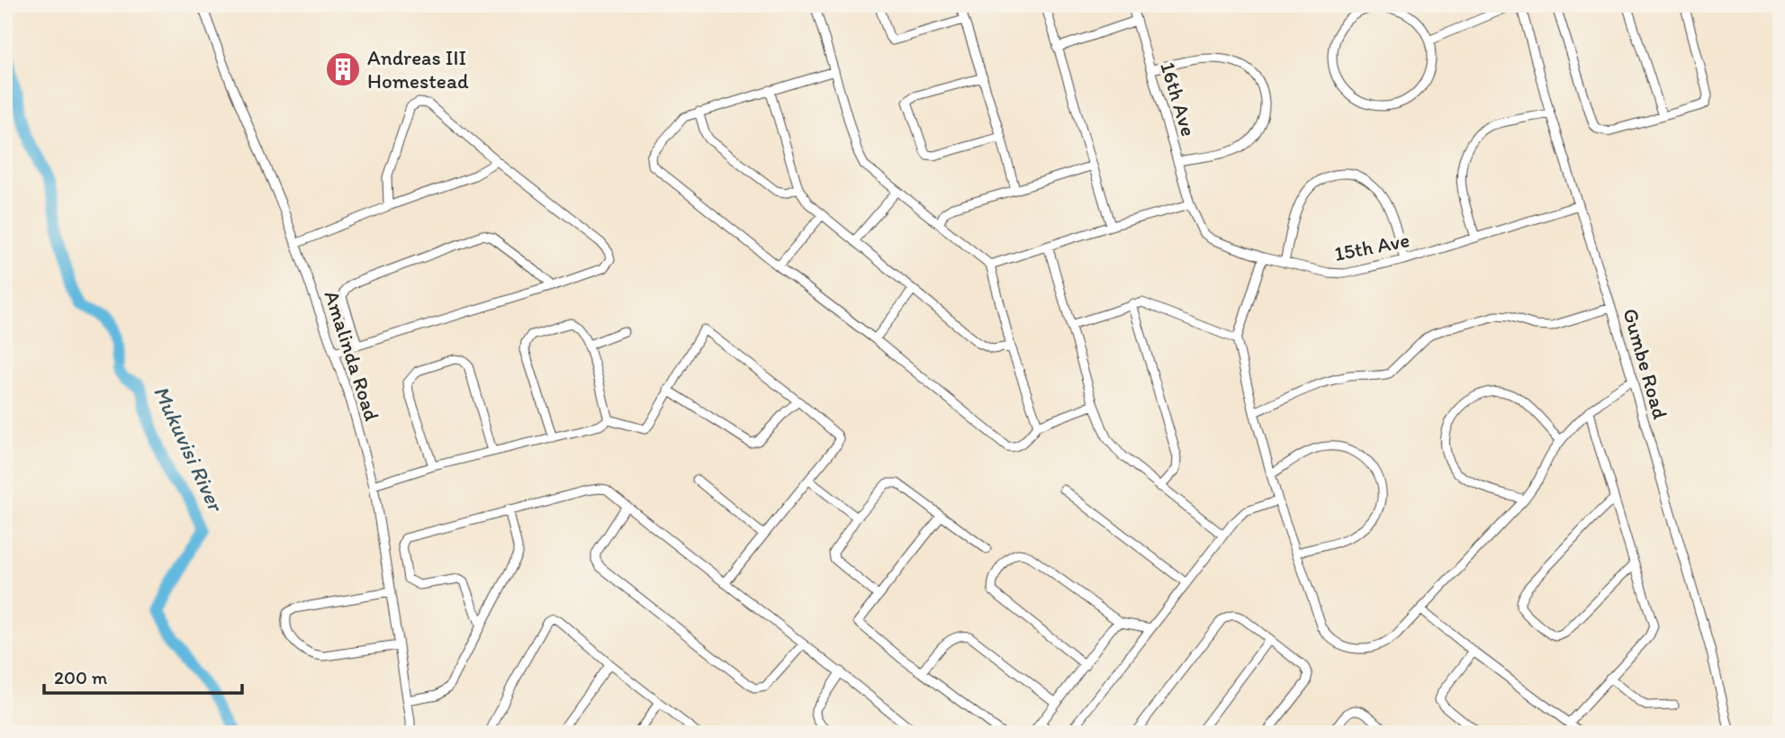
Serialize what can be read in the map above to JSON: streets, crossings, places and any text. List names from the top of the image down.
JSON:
{
  "streets": {
    "street": [
      "16th Ave",
      "15th Ave",
      "Amalinda Road",
      "Gumbe Road"
    ]
  },
  "crossings": [
    ["16th Ave", "15th Ave"],
    ["15th Ave", "Gumbe Road"]
  ],
  "water": ["Mukuvisi River"],
  "places": {
    "building": ["Andreas III Homestead"]
  },
  "scale_bar": "200 m"
}
